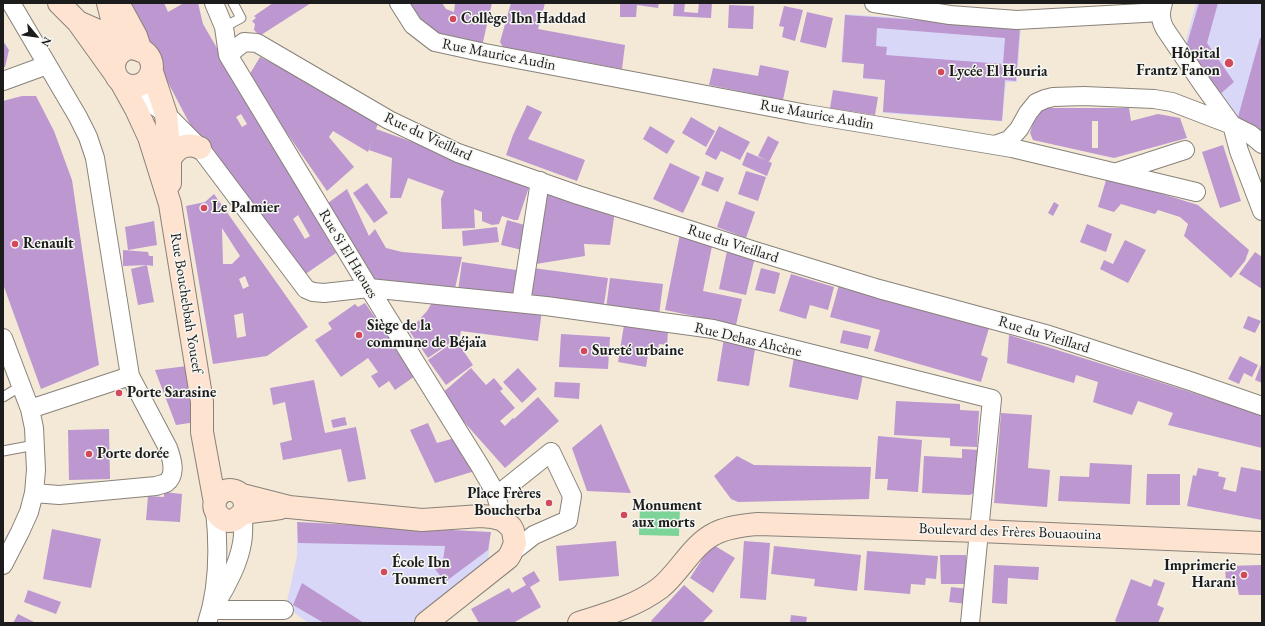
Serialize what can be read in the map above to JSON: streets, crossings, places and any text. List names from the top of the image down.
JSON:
{
  "streets": {
    "main road": ["Rue Bouchebbah Youcef", "Boulevard des Frères Bouaouina"],
    "street": [
      "Rue Maurice Audin",
      "Rue du Vieillard",
      "Rue Si El Haoues",
      "Rue Dehas Ahcène"
    ]
  },
  "crossings": [
    ["Rue du Vieillard", "Rue Si El Haoues"],
    ["Rue Si El Haoues", "Rue Dehas Ahcène"],
    ["Rue Bouchebbah Youcef", "Rue Dehas Ahcène"],
    ["Rue Dehas Ahcène", "Boulevard des Frères Bouaouina"]
  ],
  "places": [
    "Collège Ibn Haddad",
    "Hôpital Frantz Fanon",
    "Lycée El Houria",
    "Le Palmier",
    "Renault",
    "Siège de la commune de Béjaïa",
    "Sureté urbaine",
    "Porte Sarasine",
    "Porte dorée",
    "Place Frères Boucherba",
    "Monument aux morts",
    "École Ibn Toumert",
    "Imprimerie Harani"
  ],
  "north": "bottom right"
}
